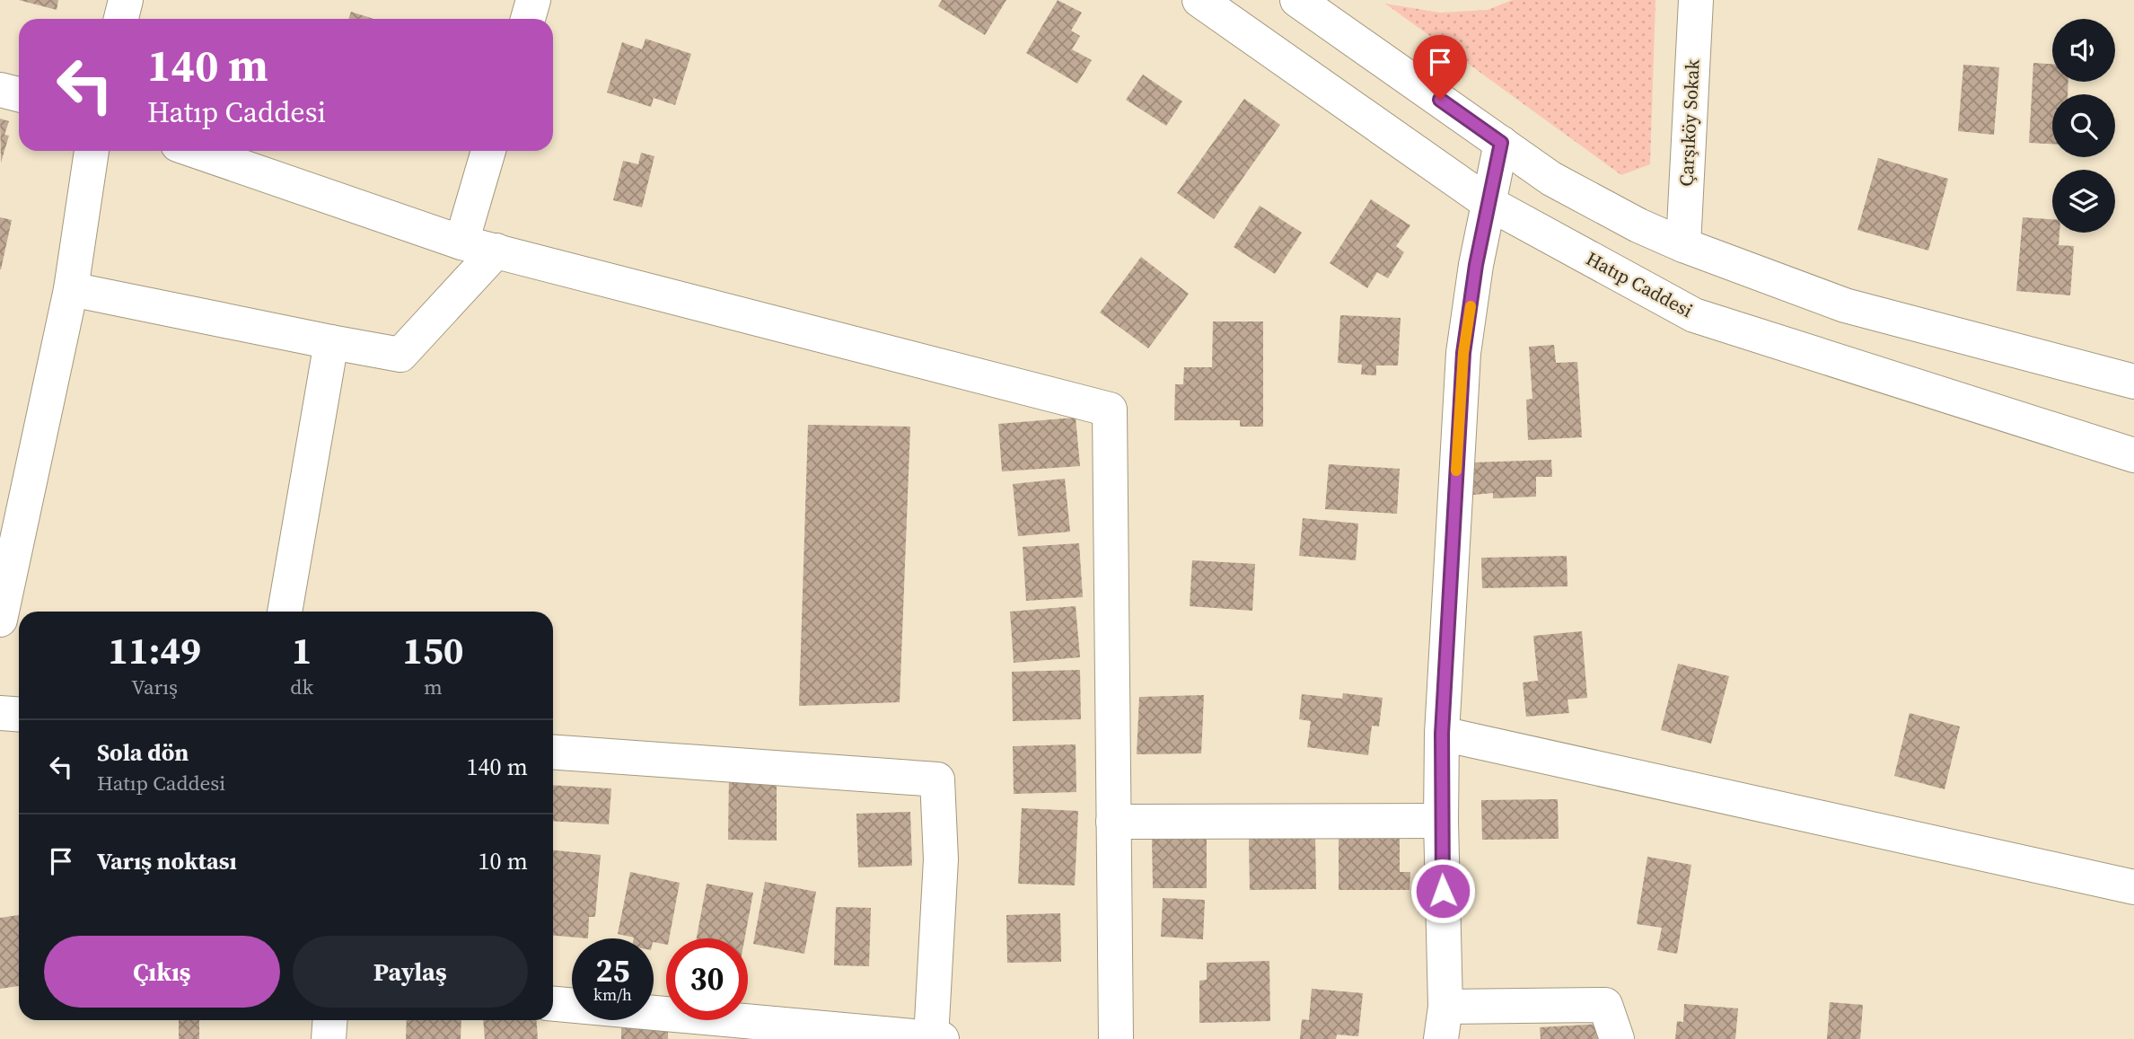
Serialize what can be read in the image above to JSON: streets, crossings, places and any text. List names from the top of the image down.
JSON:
{
  "streets": {
    "street": ["Çarşıköy Sokak", "Hatıp Caddesi"]
  },
  "page": {
    "turn": ["140 m", "Hatıp Caddesi"],
    "eta": [
      "11:49",
      "Varış",
      "1",
      "dk",
      "150",
      "m"
    ],
    "list": [
      {
        "name": "Sola dön",
        "note": "Hatıp Caddesi",
        "value": "140 m"
      },
      {
        "name": "Varış noktası",
        "value": "10 m"
      }
    ],
    "buttons": ["Çıkış", "Paylaş"],
    "speed": "25 km/h",
    "limit": "30"
  }
}
